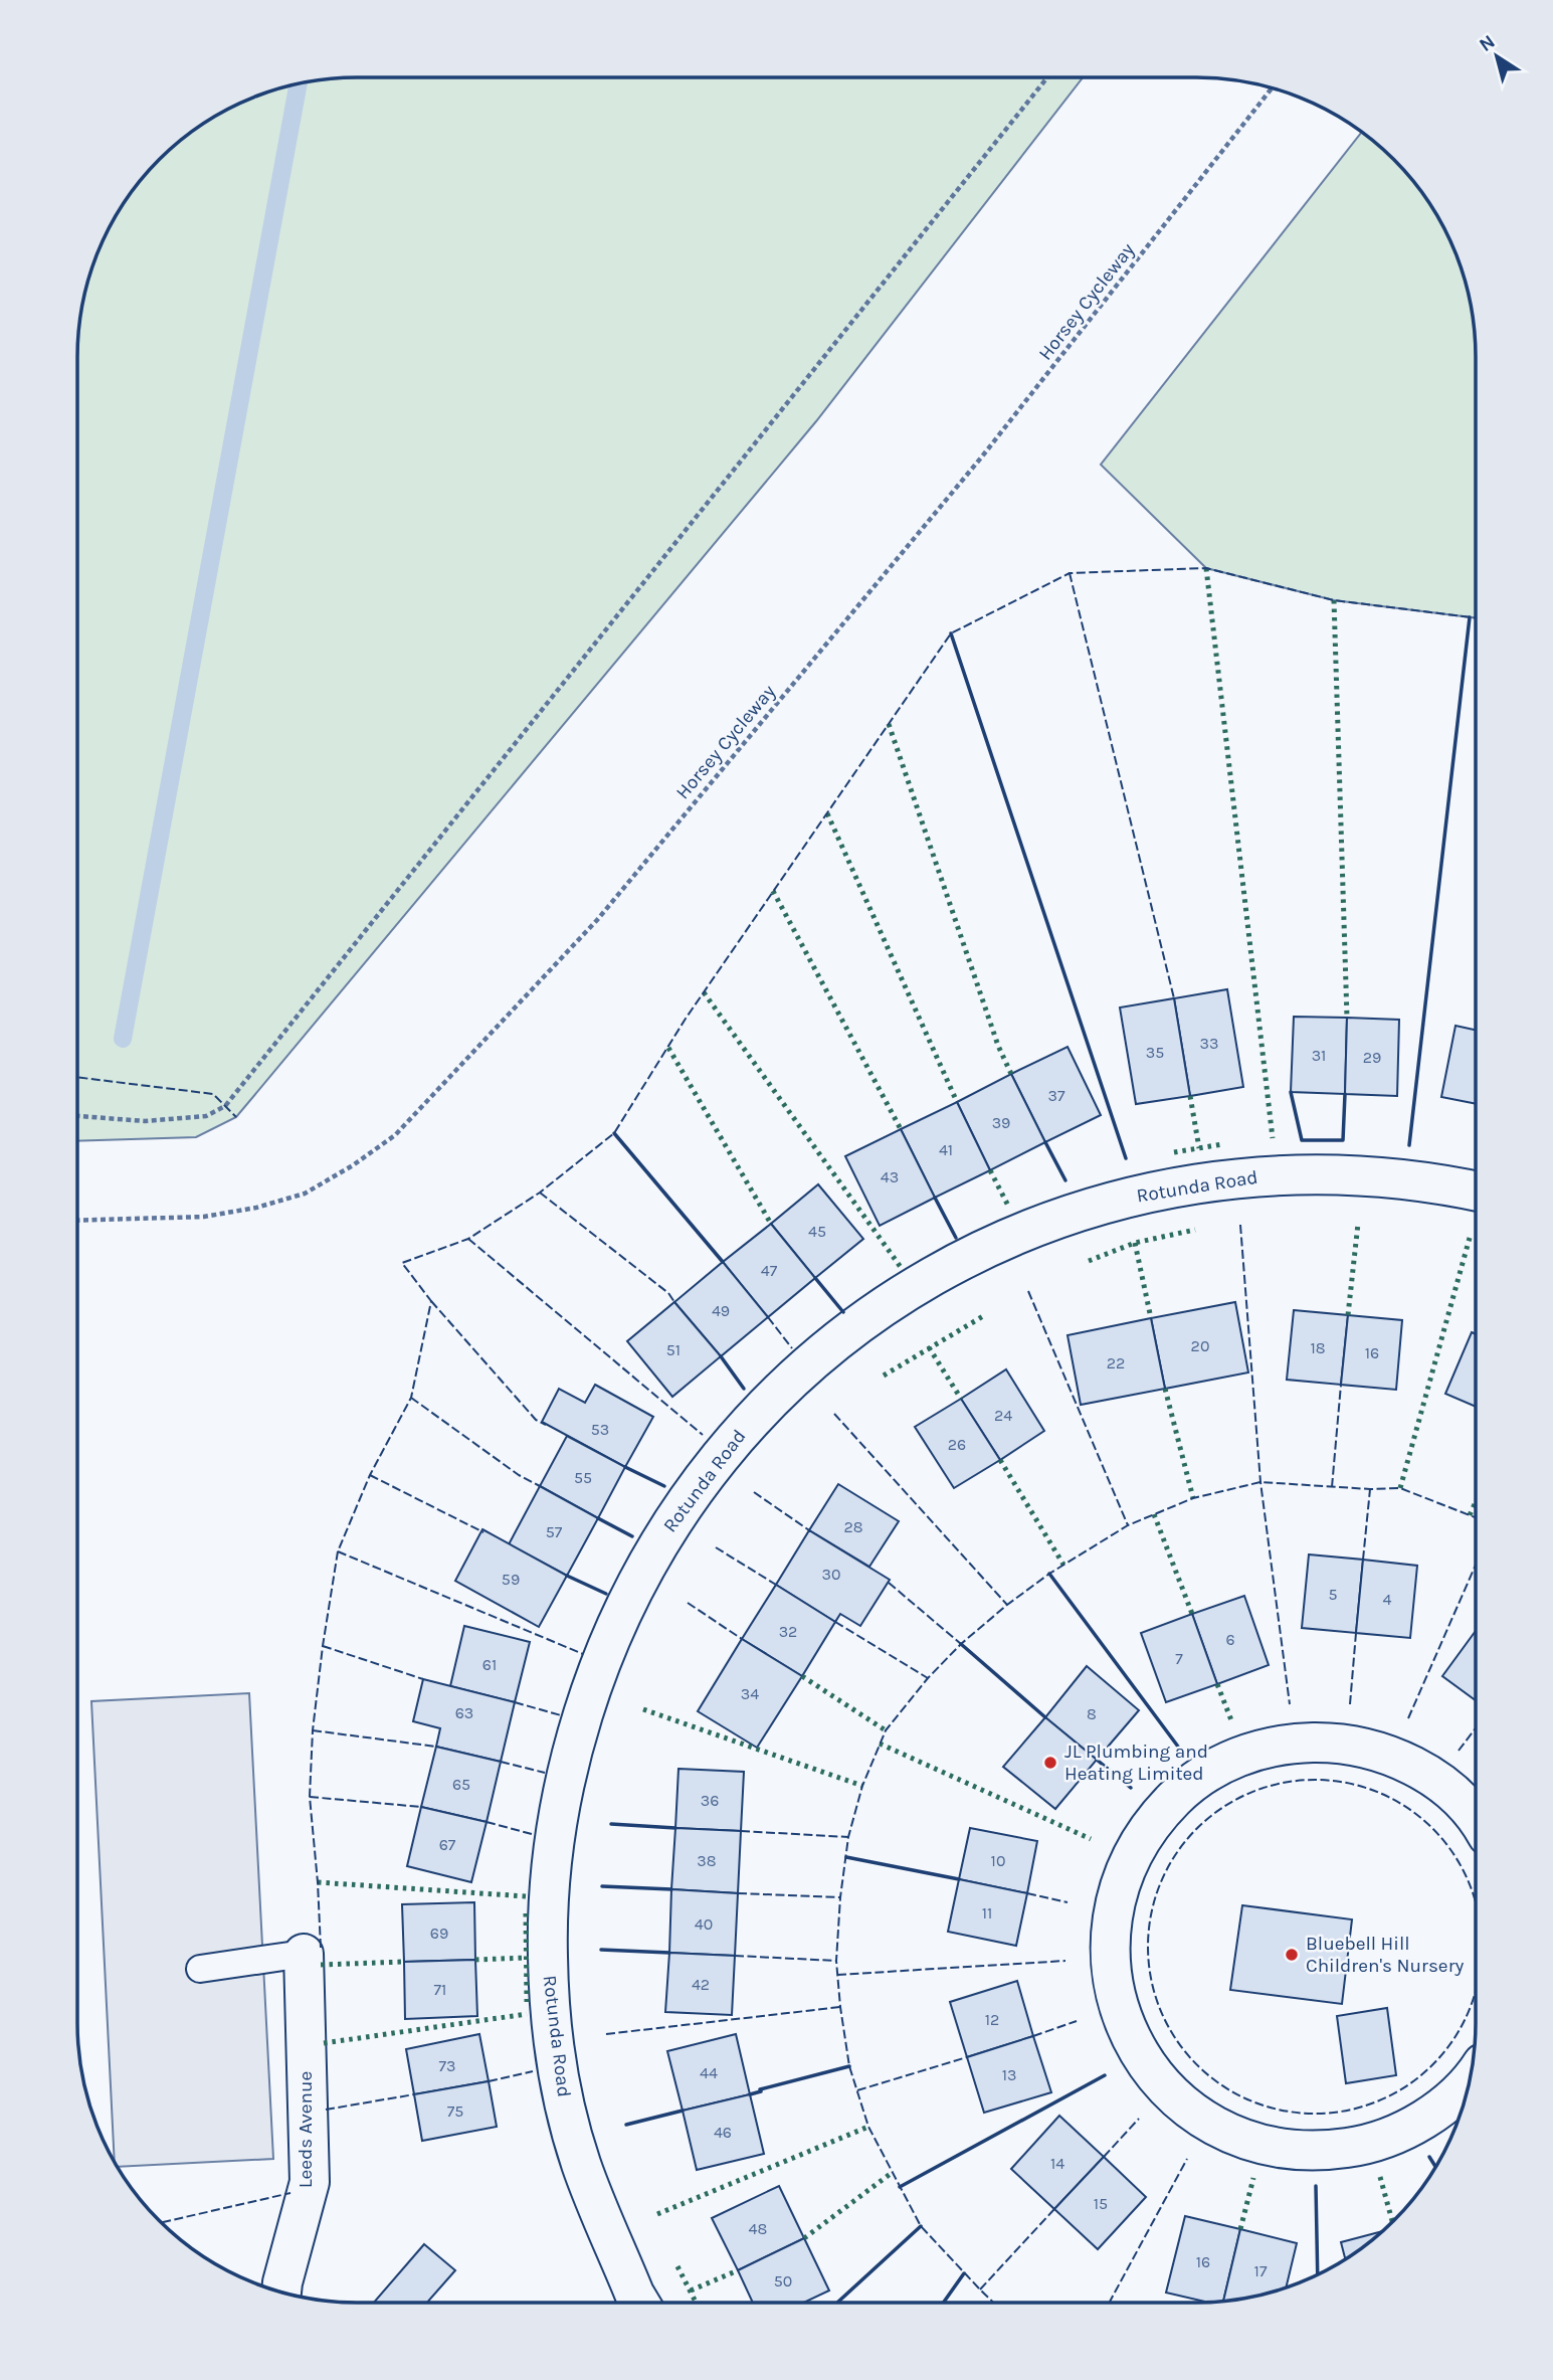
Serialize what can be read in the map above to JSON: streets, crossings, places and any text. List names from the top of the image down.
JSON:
{
  "streets": {
    "street": ["Rotunda Road", "Leeds Avenue"],
    "path": ["Horsey Cycleway"]
  },
  "places": ["JL Plumbing and Heating Limited", "Bluebell Hill Children's Nursery"],
  "house_numbers": [
    "33",
    "35",
    "31",
    "29",
    "37",
    "39",
    "41",
    "43",
    "45",
    "47",
    "49",
    "20",
    "18",
    "51",
    "16",
    "22",
    "24",
    "53",
    "26",
    "55",
    "28",
    "57",
    "30",
    "59",
    "5",
    "4",
    "32",
    "6",
    "7",
    "61",
    "34",
    "63",
    "8",
    "65",
    "36",
    "67",
    "38",
    "10",
    "11",
    "40",
    "69",
    "42",
    "71",
    "12",
    "73",
    "44",
    "13",
    "75",
    "46",
    "14",
    "15",
    "48",
    "16",
    "17",
    "50"
  ],
  "north": "top left"
}
